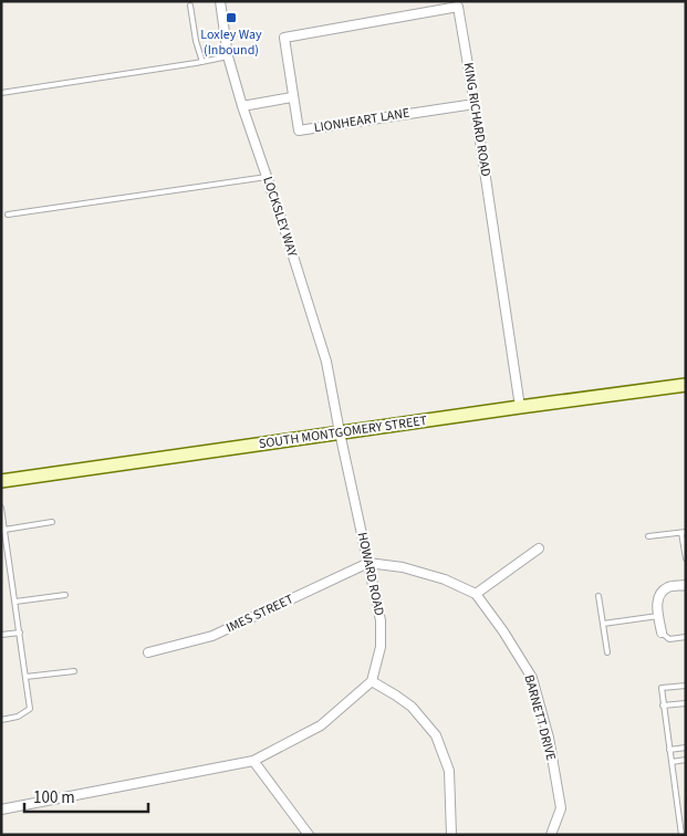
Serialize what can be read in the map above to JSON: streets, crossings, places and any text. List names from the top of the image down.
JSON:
{
  "streets": {
    "street": [
      "KING RICHARD ROAD",
      "LIONHEART LANE",
      "LOCKSLEY WAY",
      "SOUTH MONTGOMERY STREET",
      "HOWARD ROAD",
      "IMES STREET",
      "BARNETT DRIVE"
    ]
  },
  "crossings": [
    ["KING RICHARD ROAD", "LIONHEART LANE"],
    ["KING RICHARD ROAD", "SOUTH MONTGOMERY STREET"],
    ["LOCKSLEY WAY", "SOUTH MONTGOMERY STREET"],
    ["LOCKSLEY WAY", "HOWARD ROAD"],
    ["SOUTH MONTGOMERY STREET", "HOWARD ROAD"],
    ["HOWARD ROAD", "IMES STREET"]
  ],
  "places": {
    "transit": ["Loxley Way (Inbound)"]
  },
  "scale_bar": "100 m"
}
